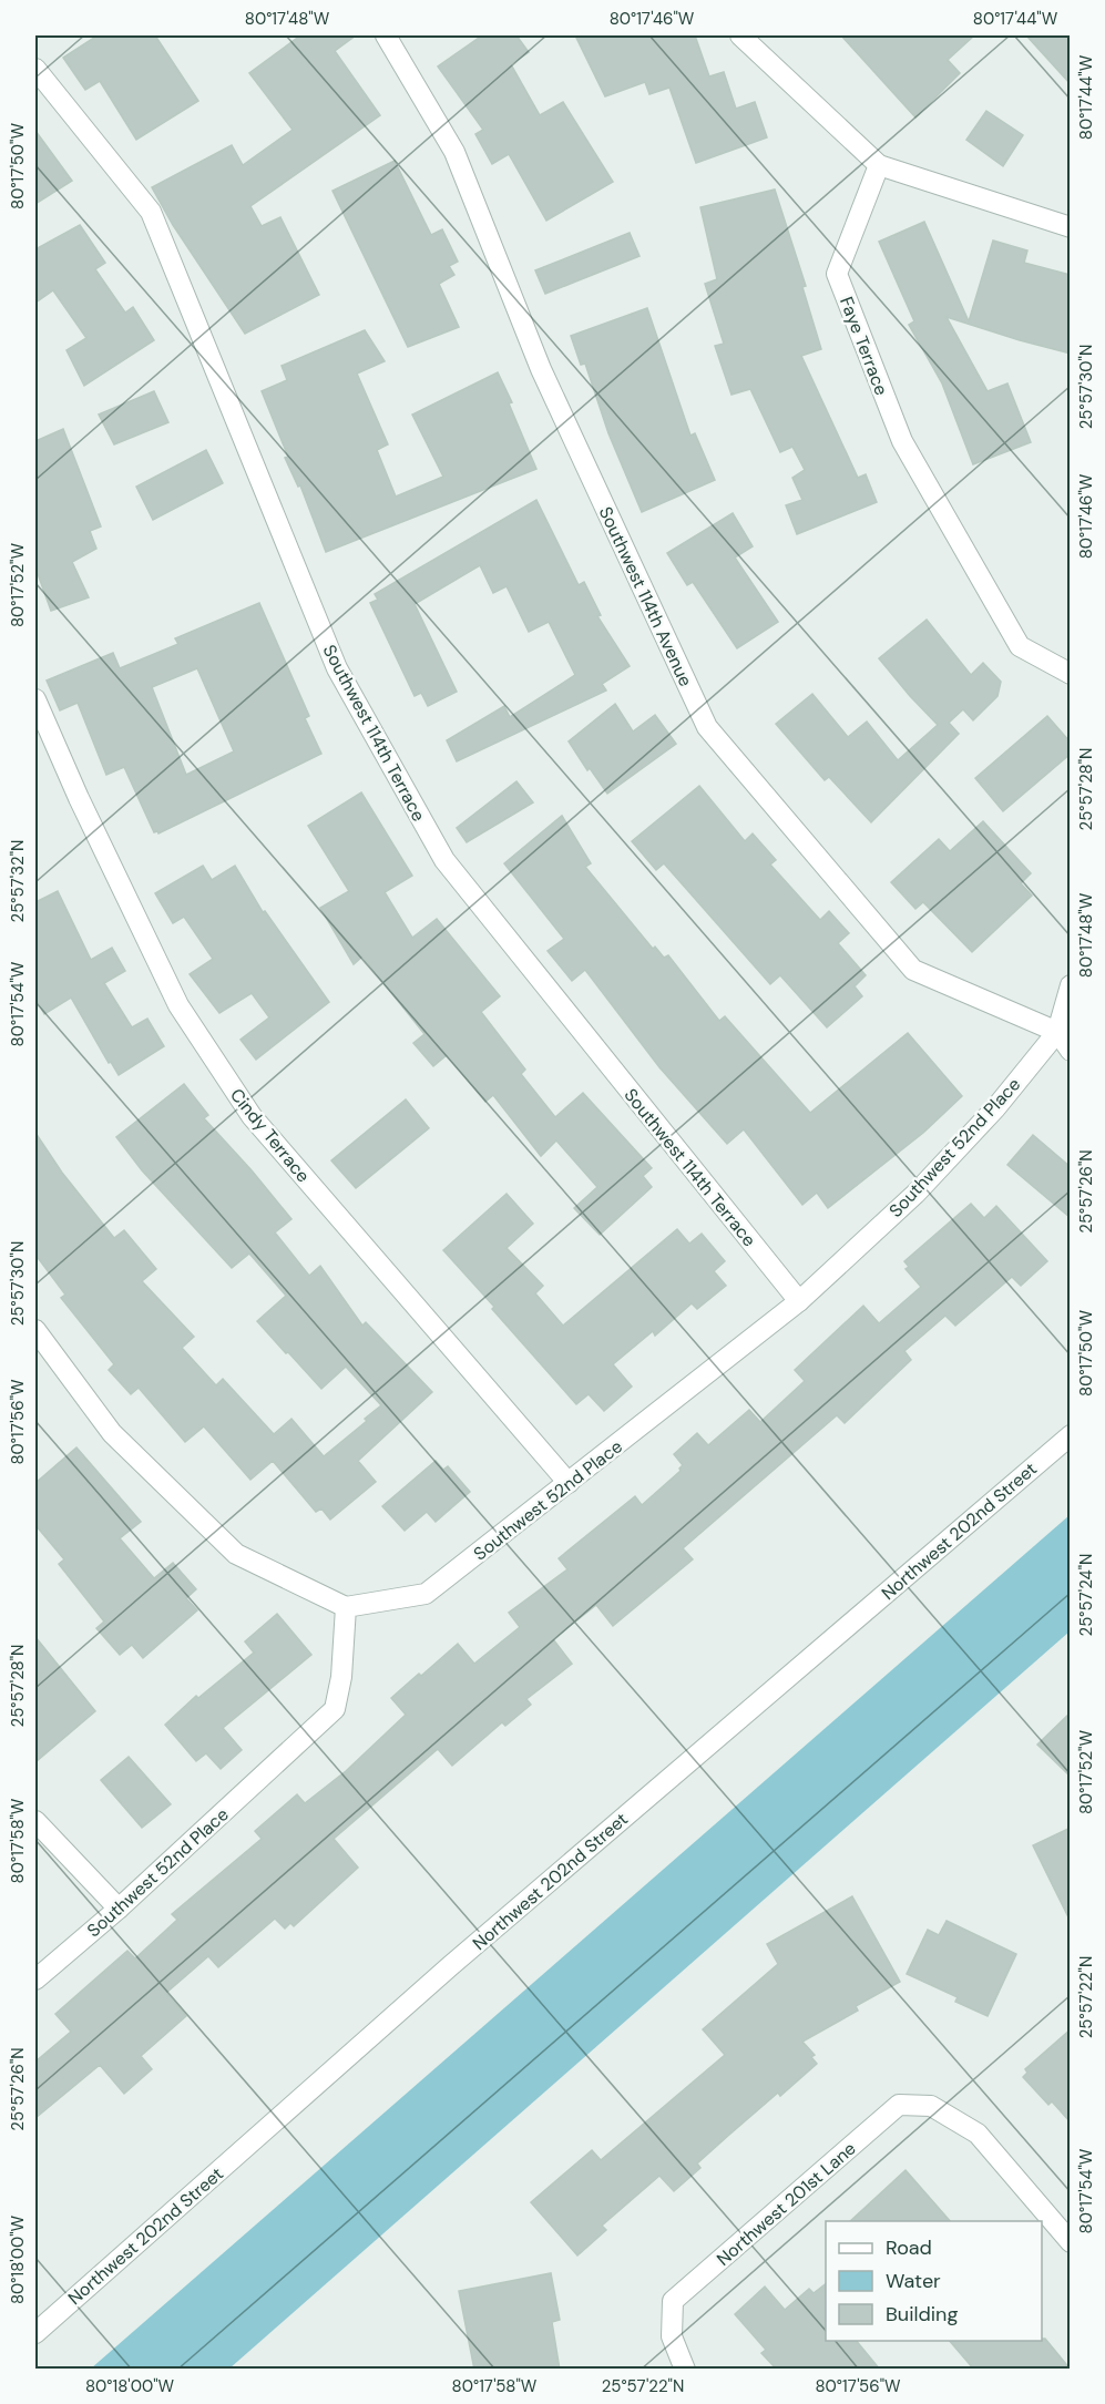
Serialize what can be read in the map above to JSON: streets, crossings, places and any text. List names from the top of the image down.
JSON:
{
  "streets": {
    "street": [
      "Faye Terrace",
      "Southwest 114th Avenue",
      "Southwest 114th Terrace",
      "Cindy Terrace",
      "Southwest 52nd Place",
      "Northwest 202nd Street",
      "Northwest 201st Lane"
    ]
  },
  "crossings": [
    ["Southwest 114th Avenue", "Southwest 52nd Place"],
    ["Southwest 114th Terrace", "Southwest 52nd Place"],
    ["Cindy Terrace", "Southwest 52nd Place"]
  ],
  "legend": ["Road", "Water", "Building"],
  "coordinates": [
    "80°17'48\"W",
    "80°17'46\"W",
    "80°17'44\"W",
    "80°17'50\"W",
    "25°57'30\"N",
    "80°17'52\"W",
    "25°57'28\"N",
    "25°57'32\"N",
    "80°17'54\"W",
    "25°57'26\"N",
    "80°17'56\"W",
    "25°57'24\"N",
    "80°17'58\"W",
    "25°57'22\"N",
    "80°18'00\"W"
  ]
}
